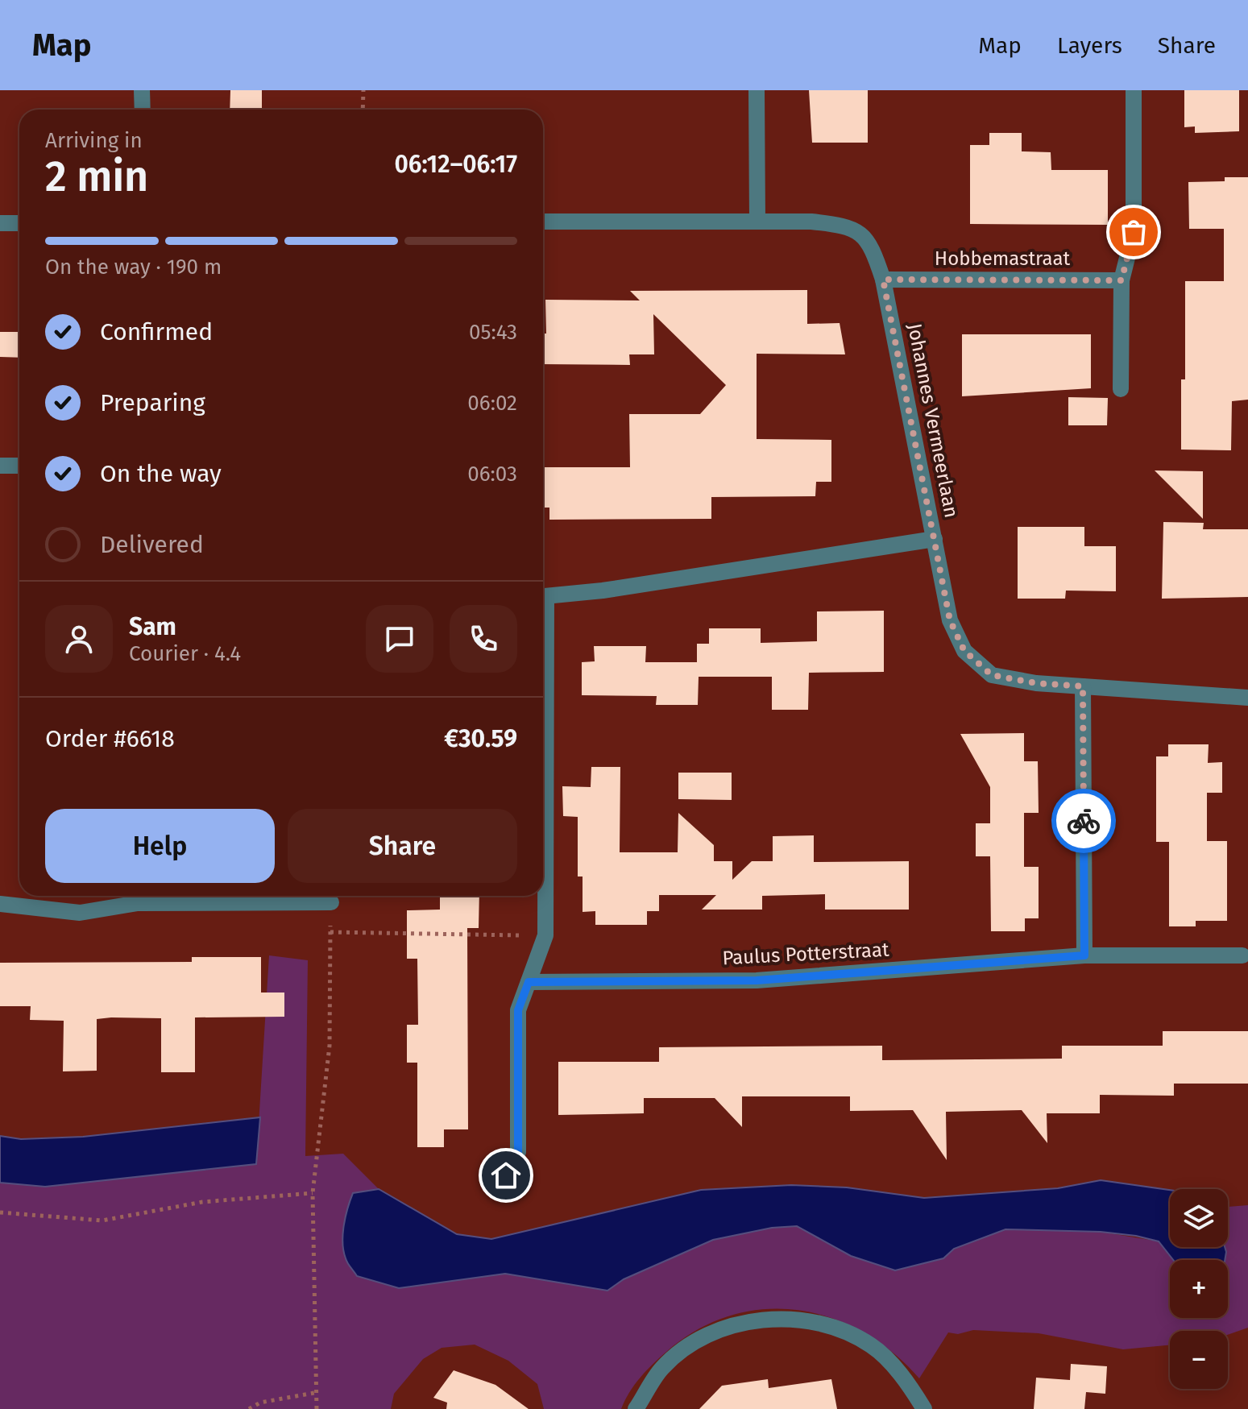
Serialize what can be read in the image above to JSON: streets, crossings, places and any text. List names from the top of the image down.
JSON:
{
  "streets": {
    "street": ["Hobbemastraat", "Johannes Vermeerlaan", "Paulus Potterstraat"]
  },
  "crossings": [
    ["Hobbemastraat", "Johannes Vermeerlaan"]
  ],
  "page": {
    "header": "Map",
    "nav": ["Map", "Layers", "Share"],
    "heading": ["2 min", "Arriving in", "06:12–06:17"],
    "panel": [
      "Sam",
      "Courier · 4.4",
      "Order #6618",
      "€30.59"
    ],
    "bar": "On the way · 190 m",
    "list": [
      ["Confirmed", "05:43"],
      ["Preparing", "06:02"],
      ["On the way", "06:03"],
      "Delivered"
    ],
    "buttons": ["Help", "Share"],
    "map_buttons": ["+", "−"]
  }
}
